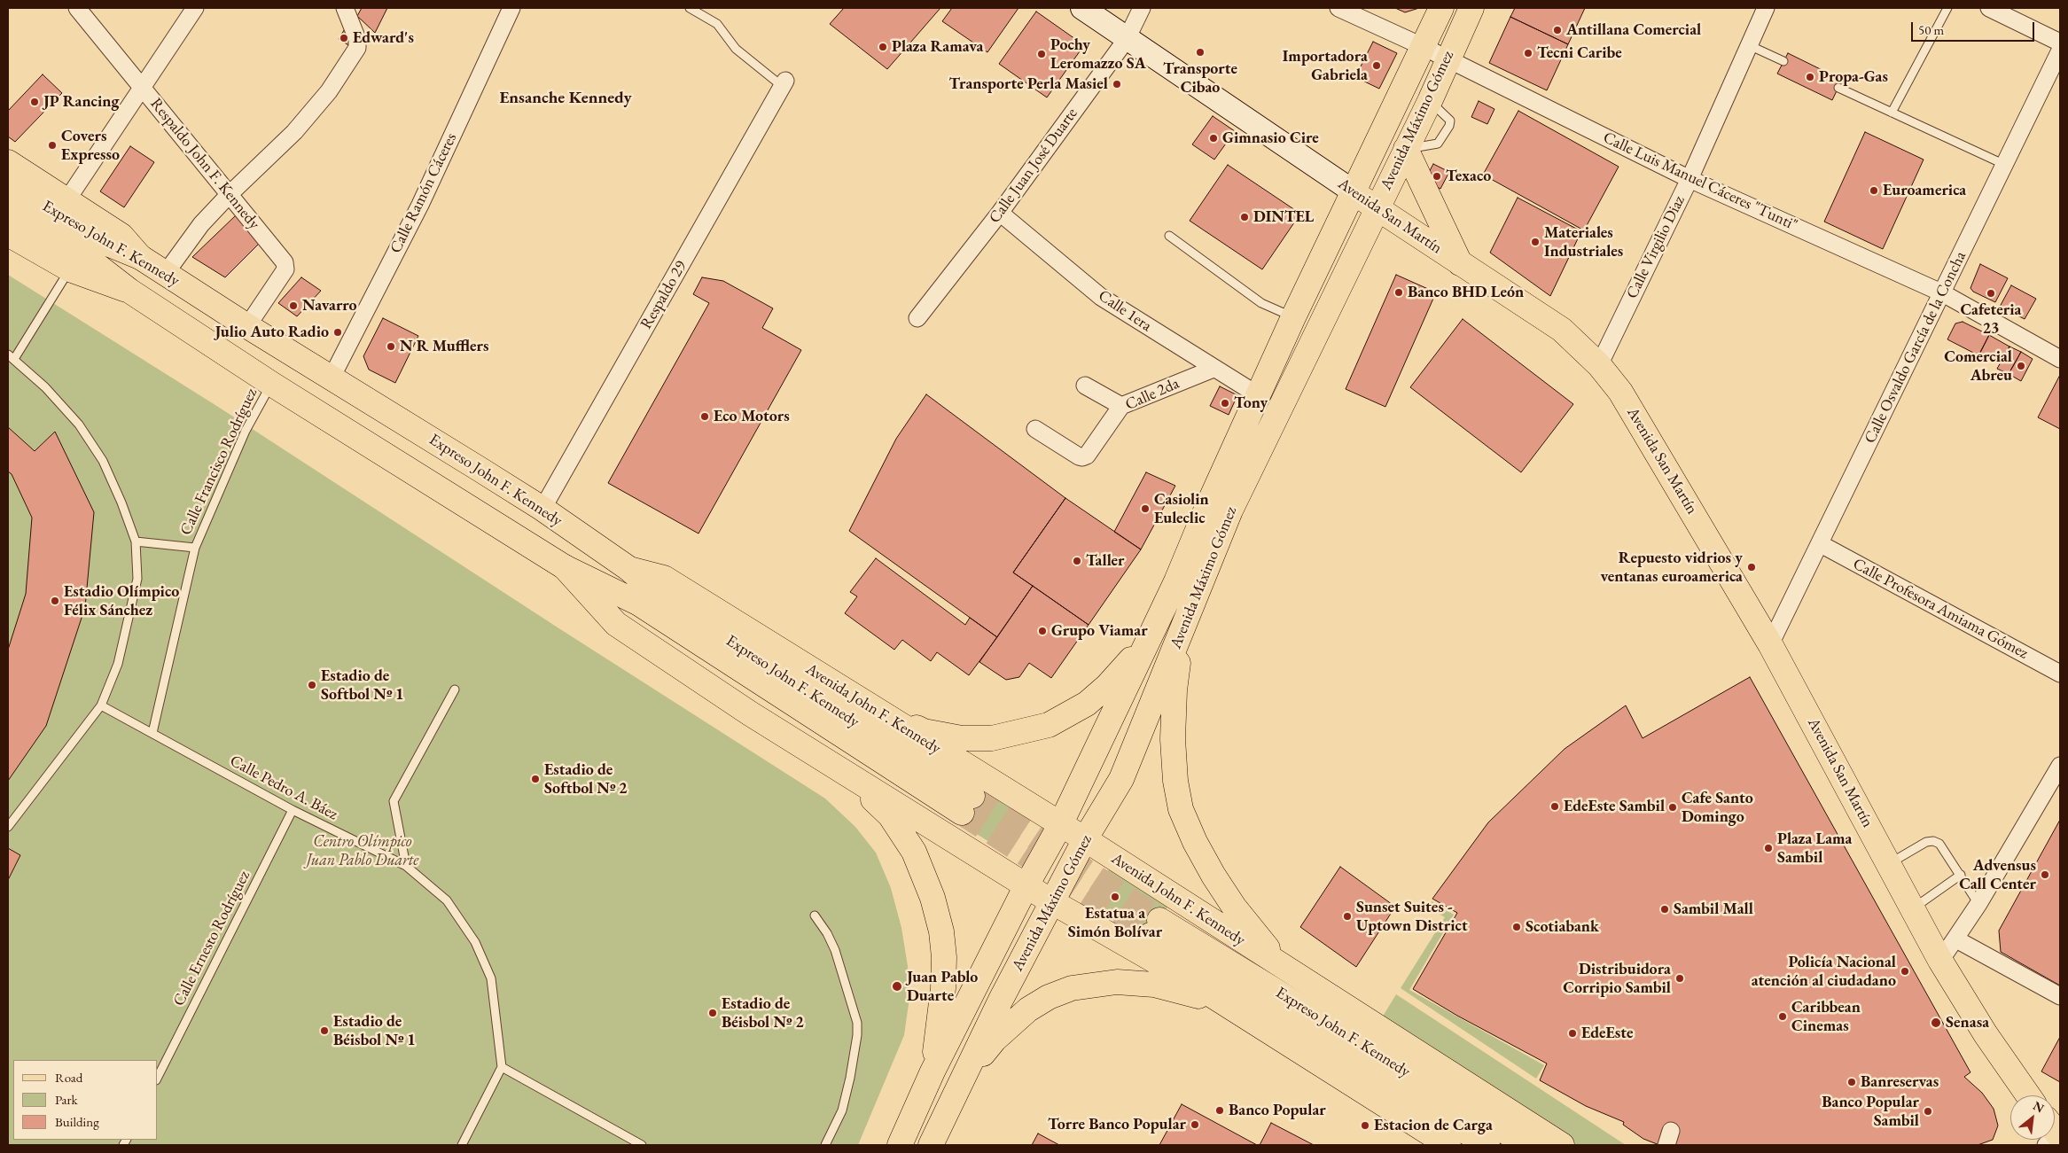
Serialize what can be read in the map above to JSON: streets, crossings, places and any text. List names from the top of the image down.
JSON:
{
  "streets": {
    "main road": [
      "Avenida Máximo Gómez",
      "Avenida San Martín",
      "Expreso John F. Kennedy",
      "Avenida John F. Kennedy"
    ],
    "street": [
      "Respaldo John F. Kennedy",
      "Calle Juan José Duarte",
      "Calle Luis Manuel Cáceres \"Tunti\"",
      "Calle Ramón Cáceres",
      "Calle Virgilio Diaz",
      "Respaldo 29",
      "Calle 1era",
      "Calle Osvaldo García de la Concha",
      "Calle 2da",
      "Calle Profesora Amiama Gómez"
    ],
    "lane": ["Calle Francisco Rodríguez", "Calle Pedro A. Báez", "Calle Ernesto Rodríguez"]
  },
  "crossings": [
    ["Avenida Máximo Gómez", "Calle Luis Manuel Cáceres \"Tunti\""],
    ["Avenida Máximo Gómez", "Avenida San Martín"],
    ["Avenida Máximo Gómez", "Calle 1era"],
    ["Avenida Máximo Gómez", "Avenida John F. Kennedy"],
    ["Respaldo John F. Kennedy", "Expreso John F. Kennedy"],
    ["Calle Juan José Duarte", "Avenida San Martín"],
    ["Calle Juan José Duarte", "Calle 1era"],
    ["Calle Luis Manuel Cáceres \"Tunti\"", "Calle Virgilio Diaz"],
    ["Calle Luis Manuel Cáceres \"Tunti\"", "Calle Osvaldo García de la Concha"],
    ["Calle Ramón Cáceres", "Expreso John F. Kennedy"],
    ["Avenida San Martín", "Calle Virgilio Diaz"],
    ["Avenida San Martín", "Calle Osvaldo García de la Concha"],
    ["Expreso John F. Kennedy", "Respaldo 29"],
    ["Expreso John F. Kennedy", "Calle Francisco Rodríguez"],
    ["Expreso John F. Kennedy", "Avenida John F. Kennedy"],
    ["Calle 1era", "Calle 2da"],
    ["Calle Osvaldo García de la Concha", "Calle Profesora Amiama Gómez"],
    ["Calle Francisco Rodríguez", "Calle Pedro A. Báez"],
    ["Calle Pedro A. Báez", "Calle Ernesto Rodríguez"]
  ],
  "districts": ["Ensanche Kennedy"],
  "parks": ["Centro Olímpico Juan Pablo Duarte"],
  "places": [
    "Antillana Comercial",
    "Edward's",
    "Plaza Ramava",
    "Transporte Cibao",
    "Tecni Caribe",
    "Pochy Leromazzo SA",
    "Importadora Gabriela",
    "Propa-Gas",
    "Transporte Perla Masiel",
    "JP Rancing",
    "Gimnasio Cire",
    "Covers Expresso",
    "Texaco",
    "Euroamerica",
    "DINTEL",
    "Materiales Industriales",
    "Banco BHD León",
    "Cafeteria 23",
    "Navarro",
    "Julio Auto Radio",
    "N R Mufflers",
    "Comercial Abreu",
    "Tony",
    "Eco Motors",
    "Casiolin Euleclic",
    "Taller",
    "Repuesto vidrios y ventanas euroamerica",
    "Estadio Olímpico Félix Sánchez",
    "Grupo Viamar",
    "Estadio de Softbol Nº 1",
    "Estadio de Softbol Nº 2",
    "EdeEste Sambil",
    "Cafe Santo Domingo",
    "Plaza Lama Sambil",
    "Advensus Call Center",
    "Estatua a Simón Bolívar",
    "Sambil Mall",
    "Sunset Suites - Uptown District",
    "Scotiabank",
    "Policía Nacional atención al ciudadano",
    "Distribuidora Corripio Sambil",
    "Juan Pablo Duarte",
    "Estadio de Béisbol Nº 2",
    "Caribbean Cinemas",
    "Senasa",
    "Estadio de Béisbol Nº 1",
    "EdeEste",
    "Banreservas",
    "Banco Popular",
    "Banco Popular Sambil",
    "Torre Banco Popular",
    "Estacion de Carga"
  ],
  "legend": ["Road", "Park", "Building"],
  "scale_bar": "50 m",
  "north": "top right"
}
